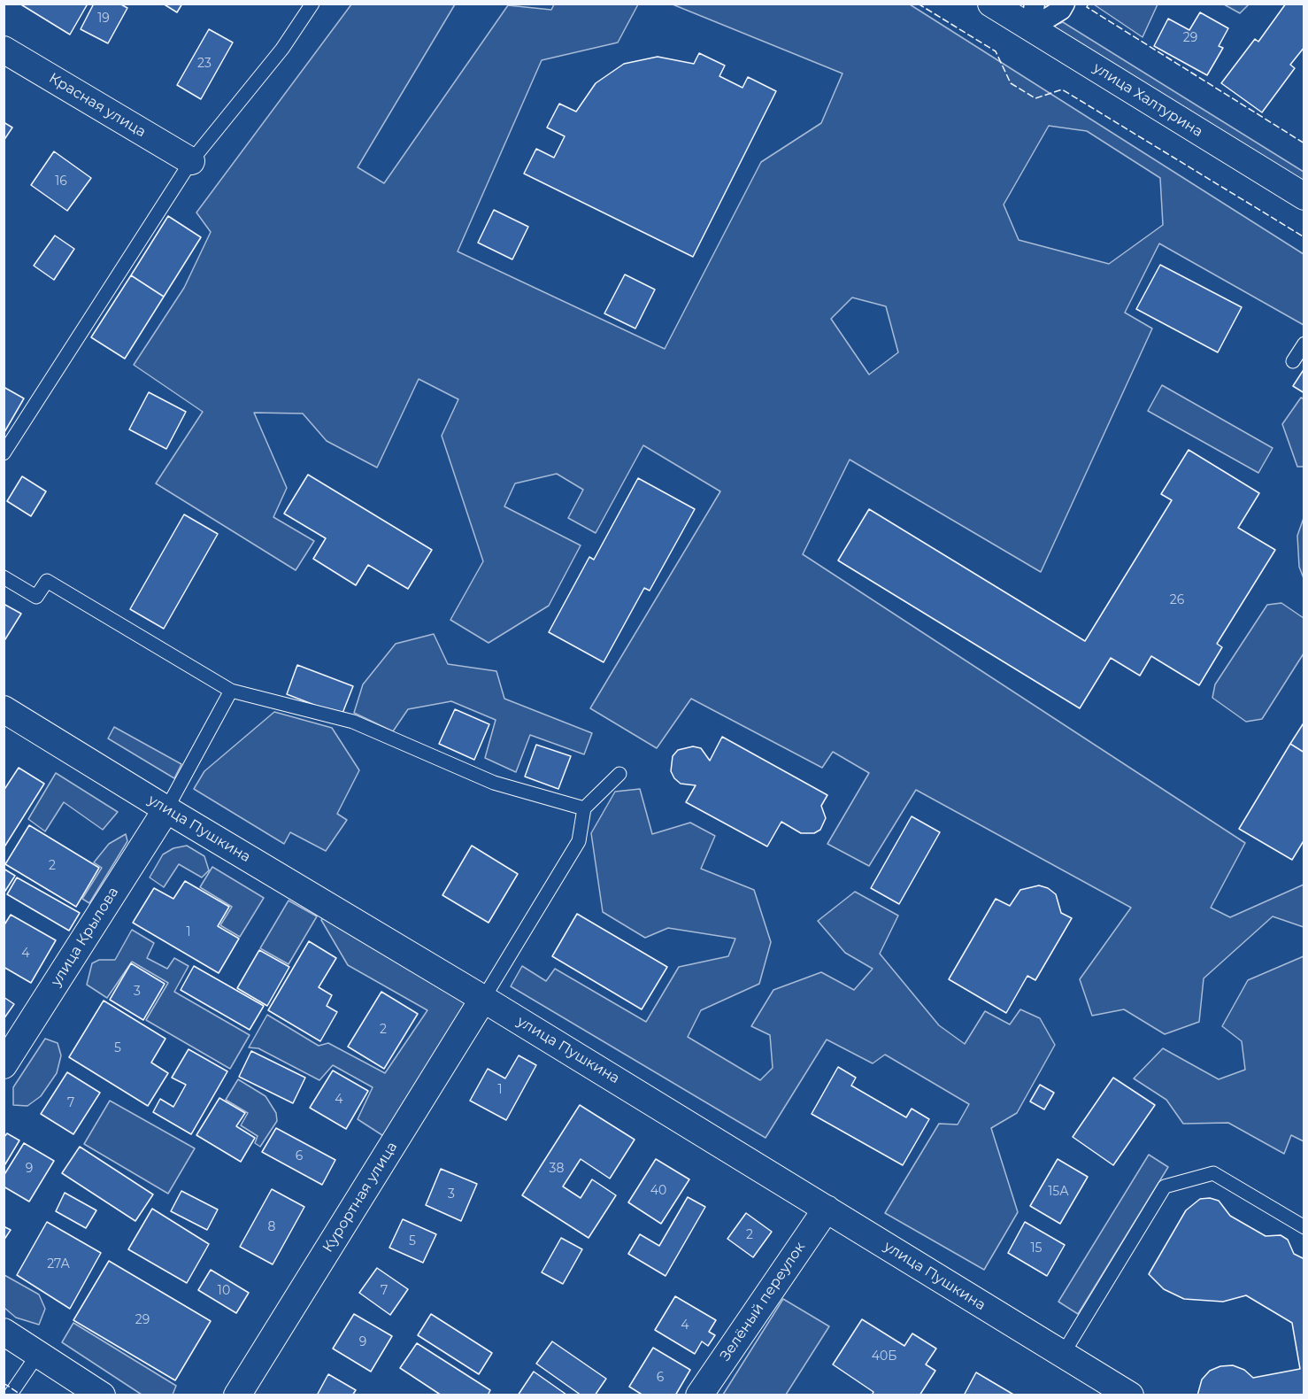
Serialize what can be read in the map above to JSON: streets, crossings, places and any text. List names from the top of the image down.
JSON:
{
  "streets": {
    "street": [
      "улица Халтурина",
      "Красная улица",
      "улица Пушкина",
      "улица Крылова",
      "Курортная улица",
      "Зелёный переулок"
    ]
  },
  "crossings": [
    ["улица Пушкина", "улица Крылова"],
    ["улица Пушкина", "Курортная улица"],
    ["улица Пушкина", "Зелёный переулок"]
  ],
  "house_numbers": [
    "19",
    "29",
    "23",
    "16",
    "26",
    "2",
    "1",
    "4",
    "3",
    "2",
    "5",
    "1",
    "4",
    "7",
    "6",
    "9",
    "38",
    "40",
    "15А",
    "3",
    "8",
    "2",
    "5",
    "15",
    "27А",
    "10",
    "7",
    "29",
    "4",
    "9",
    "40Б",
    "6"
  ]
}
